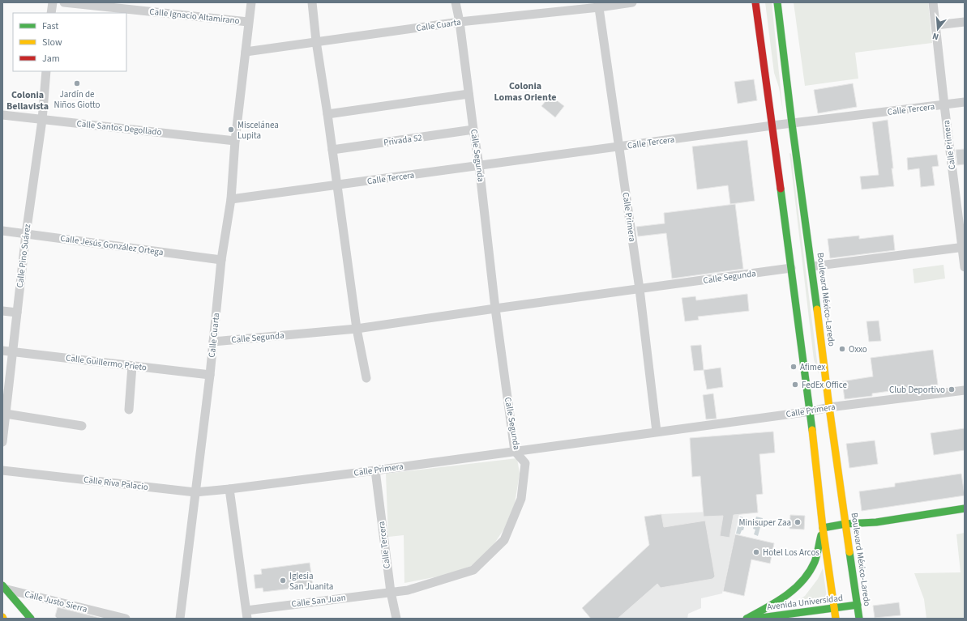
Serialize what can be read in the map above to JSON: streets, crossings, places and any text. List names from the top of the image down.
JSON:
{
  "streets": {
    "main road": ["Boulevard México-Laredo", "Avenida Universidad"],
    "street": [
      "Calle Ignacio Altamirano",
      "Calle Cuarta",
      "Calle Tercera",
      "Calle Santos Degollado",
      "Privada 52",
      "Calle Primera",
      "Calle Segunda",
      "Calle Jesús González Ortega",
      "Calle Pino Suárez",
      "Calle Guillermo Prieto",
      "Calle Riva Palacio",
      "Calle San Juan",
      "Calle Justo Sierra"
    ]
  },
  "crossings": [
    ["Calle Ignacio Altamirano", "Calle Cuarta"],
    ["Calle Cuarta", "Calle Tercera"],
    ["Calle Cuarta", "Calle Santos Degollado"],
    ["Calle Cuarta", "Calle Primera"],
    ["Calle Cuarta", "Calle Segunda"],
    ["Calle Cuarta", "Calle Jesús González Ortega"],
    ["Calle Cuarta", "Calle Guillermo Prieto"],
    ["Calle Cuarta", "Calle Riva Palacio"],
    ["Calle Tercera", "Calle Primera"],
    ["Calle Tercera", "Calle Segunda"],
    ["Calle Tercera", "Boulevard México-Laredo"],
    ["Calle Tercera", "Calle San Juan"],
    ["Calle Santos Degollado", "Calle Pino Suárez"],
    ["Privada 52", "Calle Segunda"],
    ["Calle Primera", "Calle Segunda"],
    ["Calle Primera", "Boulevard México-Laredo"],
    ["Calle Primera", "Calle Riva Palacio"],
    ["Calle Segunda", "Calle San Juan"],
    ["Calle Jesús González Ortega", "Calle Pino Suárez"],
    ["Calle Pino Suárez", "Calle Guillermo Prieto"],
    ["Boulevard México-Laredo", "Avenida Universidad"]
  ],
  "districts": ["Colonia Lomas Oriente", "Colonia Bellavista"],
  "places": [
    "Jardín de Niños Giotto",
    "Miscelánea Lupita",
    "Oxxo",
    "Afimex",
    "FedEx Office",
    "Club Deportivo",
    "Minisuper Zaa",
    "Hotel Los Arcos",
    "Iglesia San Juanita"
  ],
  "legend": ["Fast", "Slow", "Jam"],
  "north": "bottom"
}
